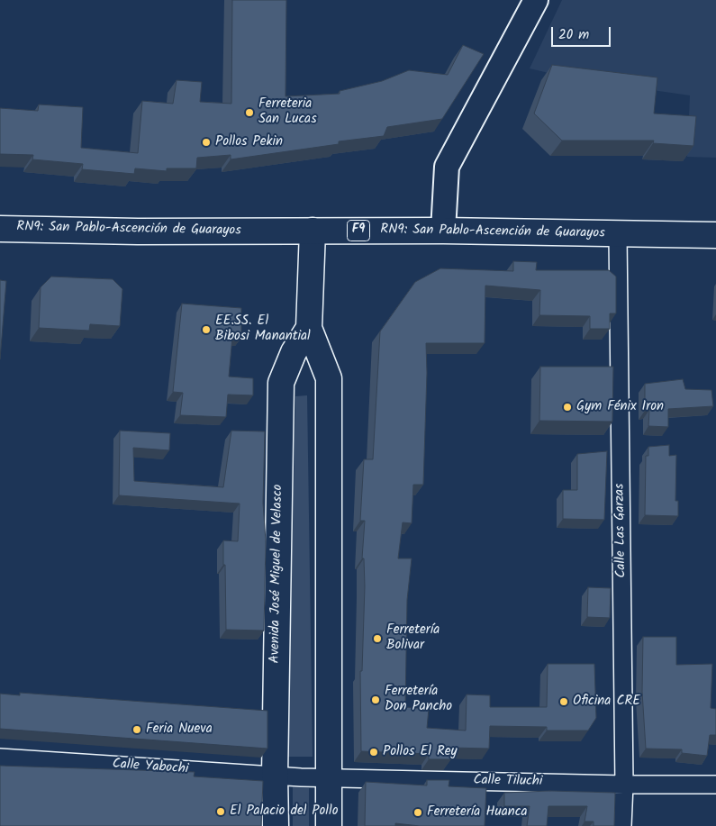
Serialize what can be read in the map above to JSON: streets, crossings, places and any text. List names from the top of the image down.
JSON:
{
  "streets": {
    "main road": ["RN9: San Pablo-Ascención de Guarayos", "F9", "Avenida José Miguel de Velasco"],
    "street": ["Calle Las Garzas", "Calle Yabochi", "Calle Tiluchi"]
  },
  "crossings": [
    ["RN9: San Pablo-Ascención de Guarayos", "Calle Las Garzas"],
    ["Calle Las Garzas", "Calle Tiluchi"],
    ["Avenida José Miguel de Velasco", "Calle Yabochi"],
    ["Calle Yabochi", "Calle Tiluchi"]
  ],
  "places": [
    "Ferreteria San Lucas",
    "Pollos Pekin",
    "EE.SS. El Bibosi Manantial",
    "Gym Fénix Iron",
    "Ferretería Bolivar",
    "Ferretería Don Pancho",
    "Oficina CRE",
    "Feria Nueva",
    "Pollos El Rey",
    "El Palacio del Pollo",
    "Ferretería Huanca"
  ],
  "scale_bar": "20 m"
}
